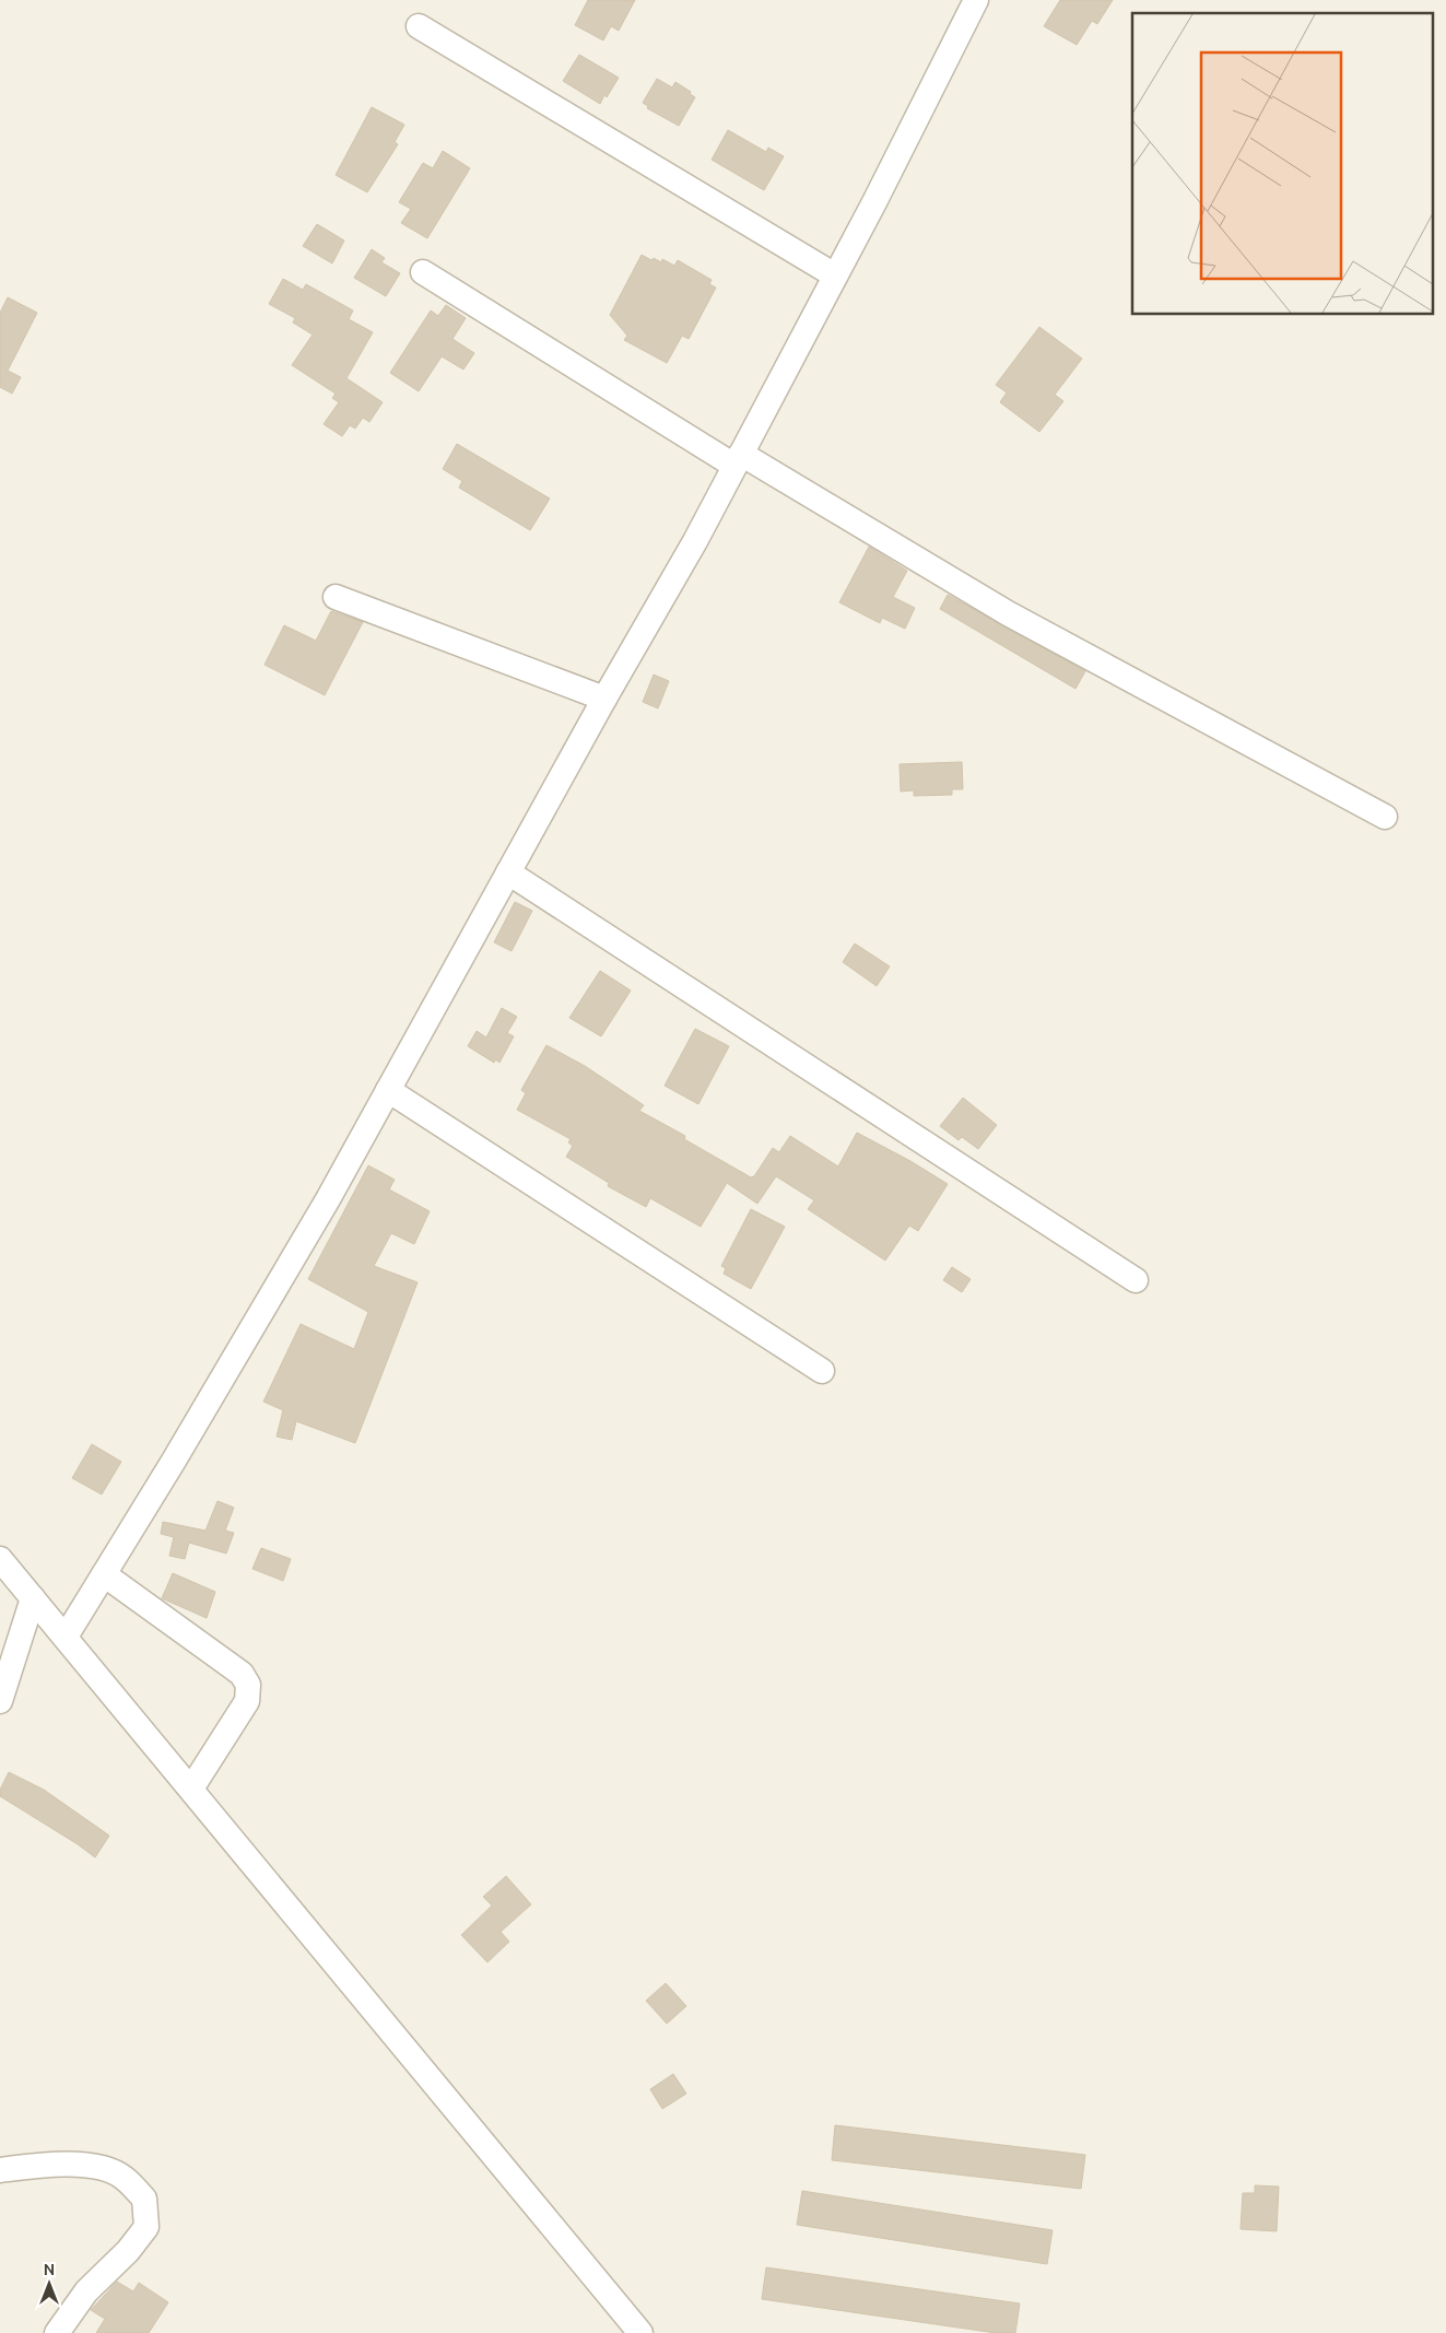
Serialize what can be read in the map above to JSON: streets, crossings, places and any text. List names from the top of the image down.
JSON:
{
  "north": "top"
}
